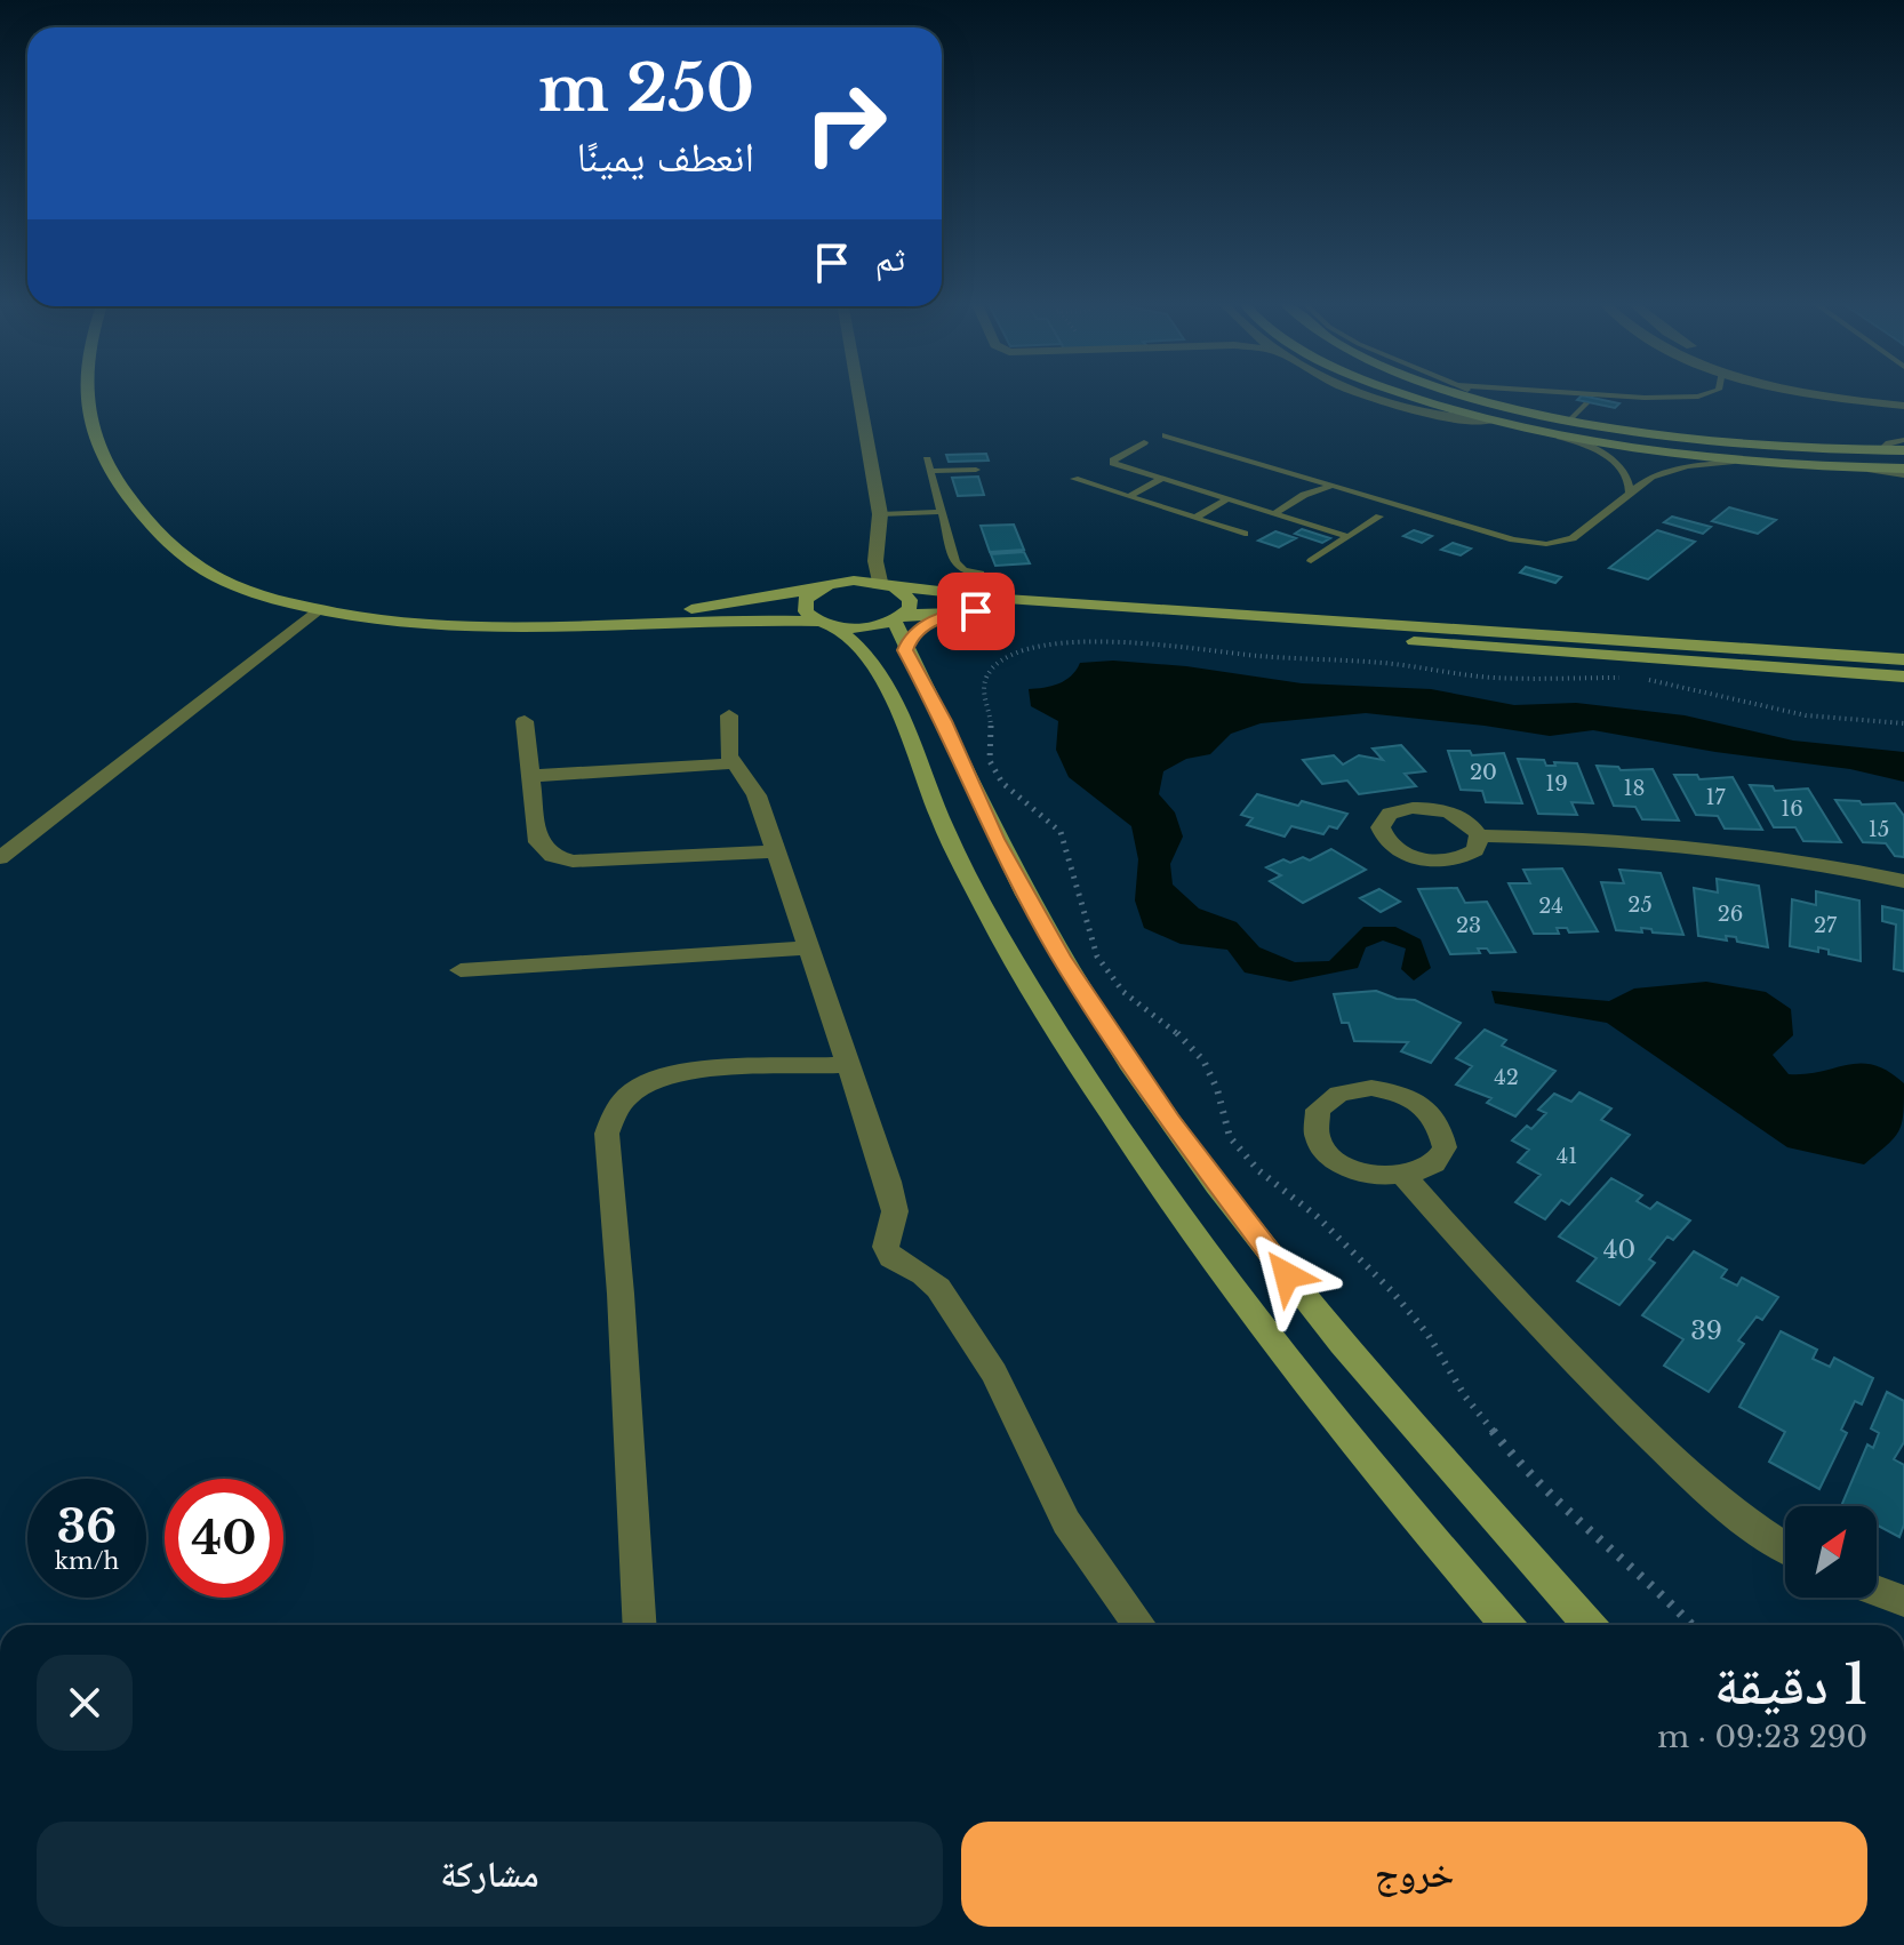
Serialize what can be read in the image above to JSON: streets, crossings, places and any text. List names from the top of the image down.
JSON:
{
  "house_numbers": [
    "20",
    "19",
    "18",
    "17",
    "16",
    "15",
    "25",
    "24",
    "26",
    "23",
    "27",
    "42",
    "41",
    "40",
    "39"
  ],
  "north": "top right",
  "page": {
    "turn": ["250 m", "انعطف يمينًا"],
    "then": "ثم",
    "speed": "36 km/h",
    "limit": "40",
    "heading": ["1 دقيقة", "290 m · 09:23"],
    "buttons": ["خروج", "مشاركة"]
  }
}
